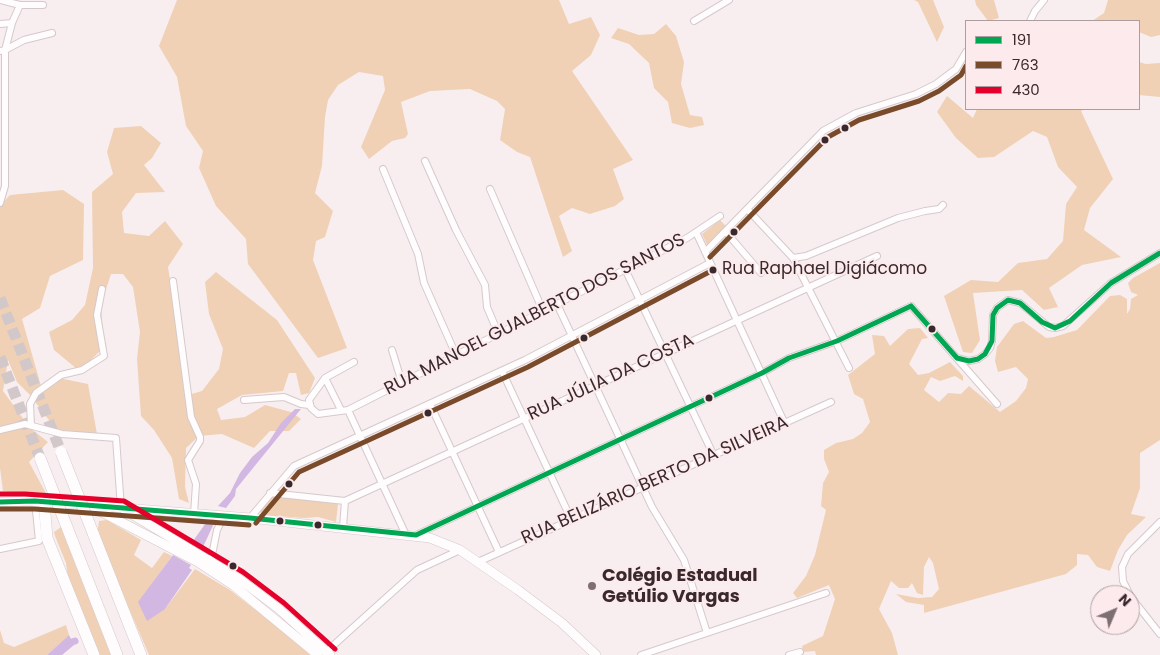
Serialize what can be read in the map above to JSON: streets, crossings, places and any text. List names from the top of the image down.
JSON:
{
  "streets": {
    "street": ["RUA MANOEL GUALBERTO DOS SANTOS", "RUA JÚLIA DA COSTA", "RUA BELIZÁRIO BERTO DA SILVEIRA"]
  },
  "places": ["Rua Raphael Digiácomo", "Colégio Estadual Getúlio Vargas"],
  "lines": ["transit line 763", "transit line 191", "transit line 430"],
  "legend": ["191", "763", "430"],
  "north": "top right"
}
